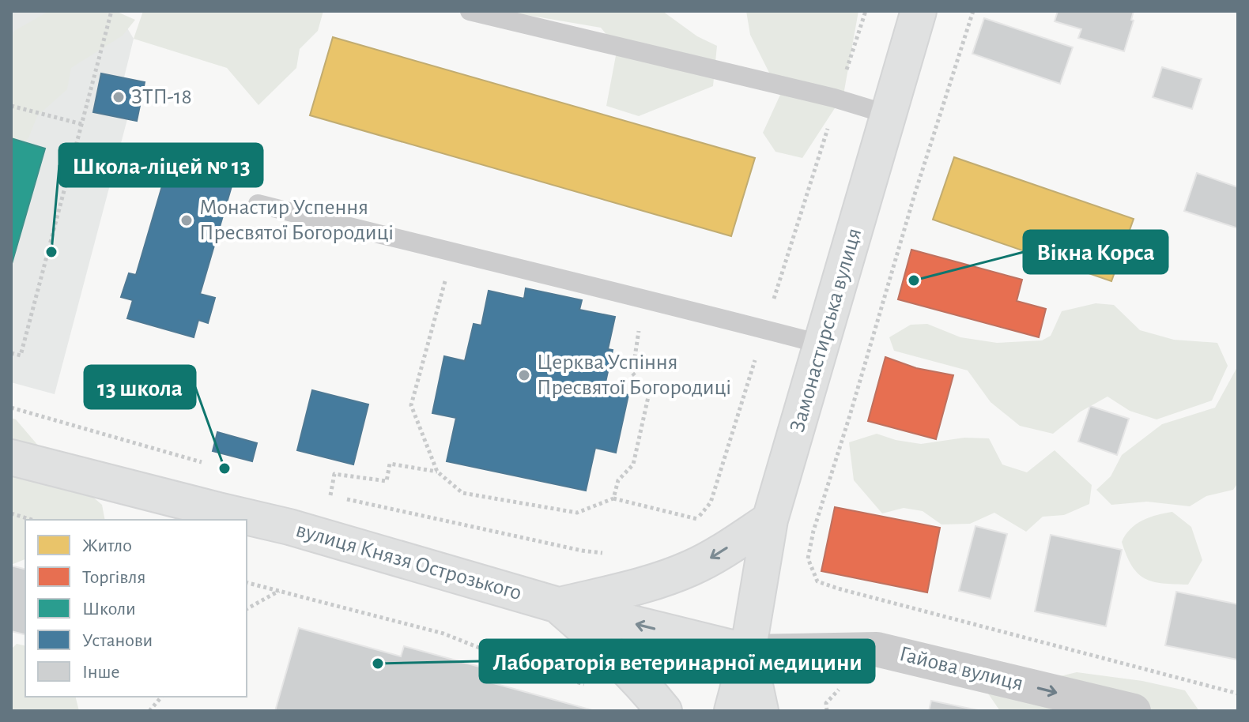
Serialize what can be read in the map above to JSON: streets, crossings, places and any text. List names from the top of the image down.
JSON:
{
  "streets": {
    "main road": ["Замонастирська вулиця", "вулиця Князя Острозького"],
    "street": ["Гайова вулиця"]
  },
  "crossings": [
    ["Замонастирська вулиця", "вулиця Князя Острозького"],
    ["Замонастирська вулиця", "Гайова вулиця"],
    ["вулиця Князя Острозького", "Гайова вулиця"]
  ],
  "one_way": ["Гайова вулиця"],
  "places": [
    "ЗТП-18",
    "Монастир Успення Пресвятої Богородиці",
    "Школа-ліцей № 13",
    "Вікна Корса",
    "Церква Успіння Пресвятої Богородиці",
    "13 школа",
    "Лабораторія ветеринарної медицини"
  ],
  "legend": [
    "Житло",
    "Торгівля",
    "Школи",
    "Установи",
    "Інше"
  ]
}
